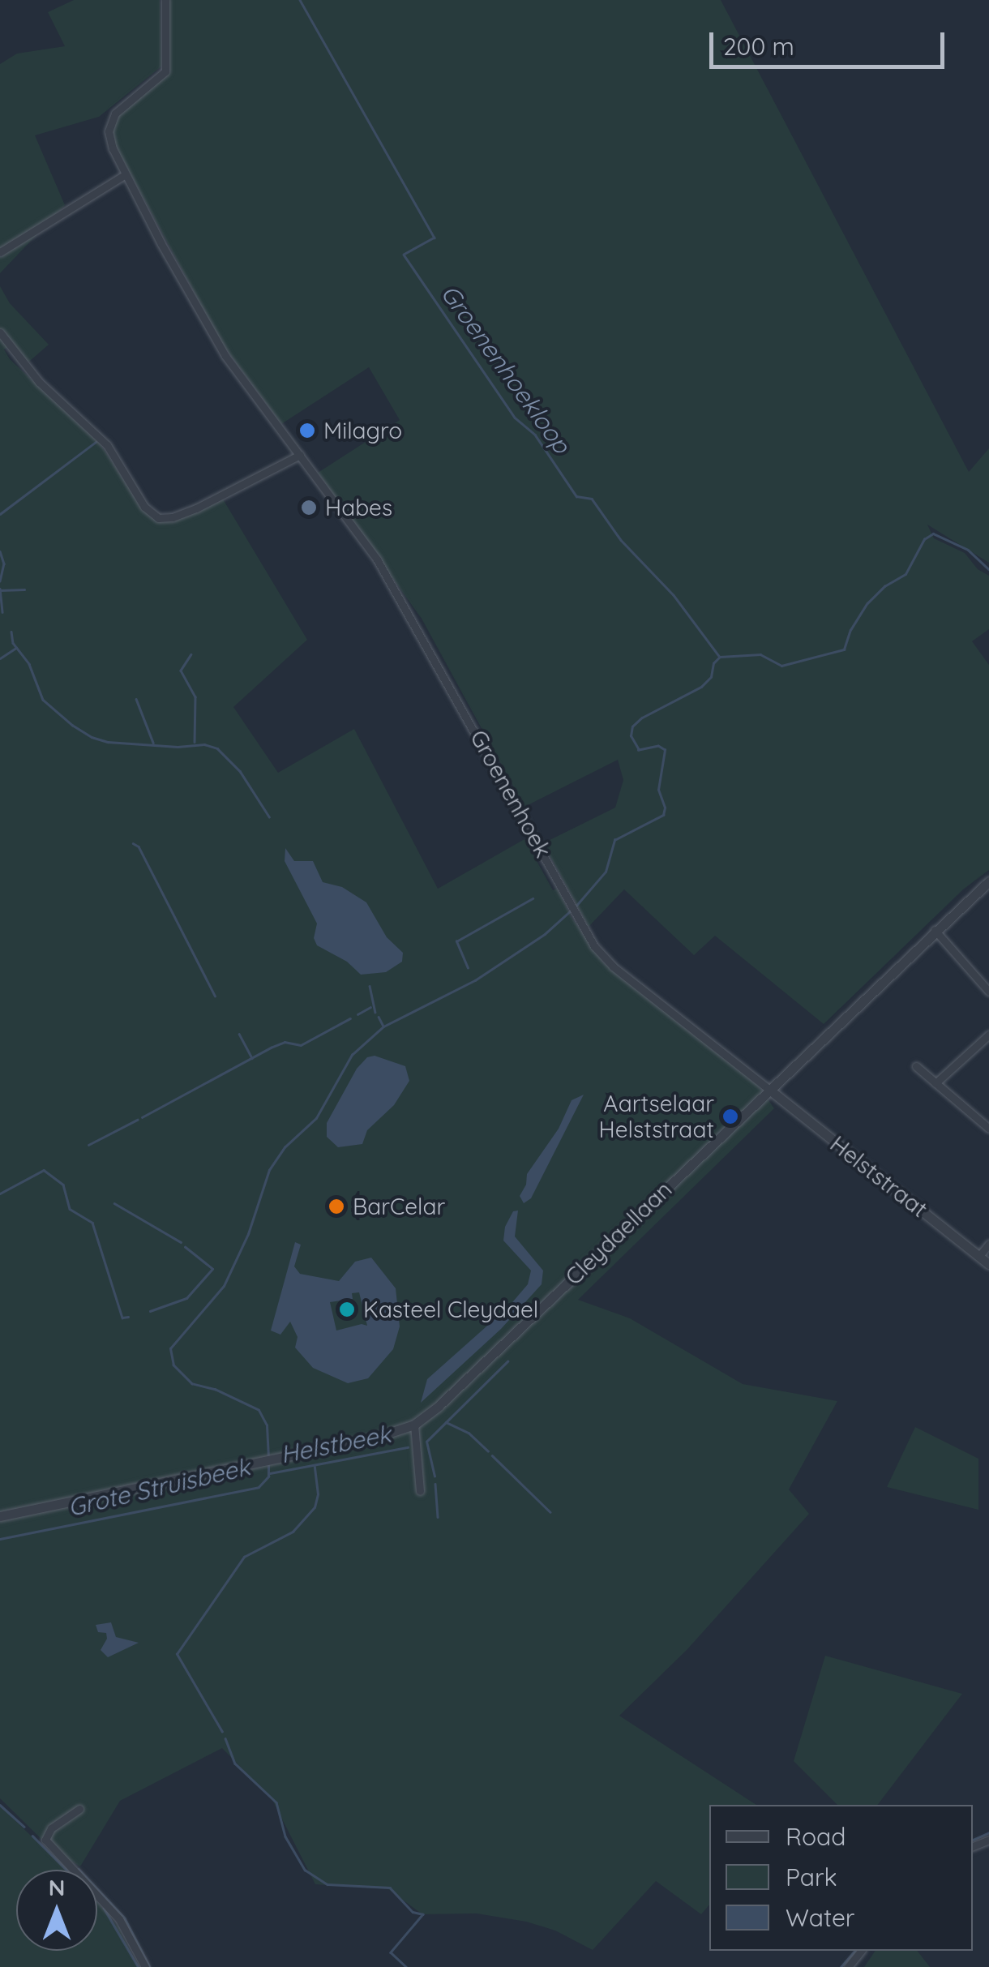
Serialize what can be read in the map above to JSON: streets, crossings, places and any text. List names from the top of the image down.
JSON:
{
  "streets": {
    "street": ["Groenenhoek", "Helststraat", "Cleydaellaan"]
  },
  "crossings": [
    ["Groenenhoek", "Helststraat"],
    ["Groenenhoek", "Cleydaellaan"],
    ["Helststraat", "Cleydaellaan"]
  ],
  "water": ["Groenenhoekloop", "Helstbeek", "Grote Struisbeek"],
  "places": [
    "Milagro",
    "Habes",
    "Aartselaar Helststraat",
    "BarCelar",
    "Kasteel Cleydael"
  ],
  "legend": ["Road", "Park", "Water"],
  "scale_bar": "200 m",
  "north": "top"
}
